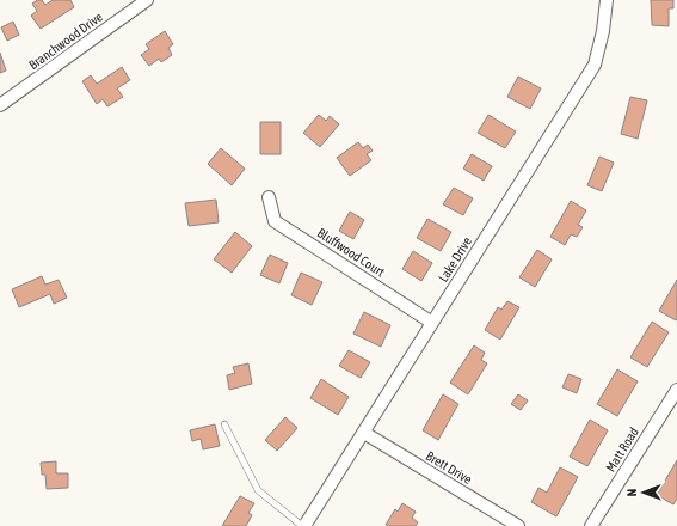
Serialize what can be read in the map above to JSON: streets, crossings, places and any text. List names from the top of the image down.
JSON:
{
  "streets": {
    "street": [
      "Branchwood Drive",
      "Bluffwood Court",
      "Lake Drive",
      "Matt Road",
      "Brett Drive"
    ]
  },
  "crossings": [
    ["Bluffwood Court", "Lake Drive"],
    ["Lake Drive", "Brett Drive"]
  ],
  "north": "left"
}
